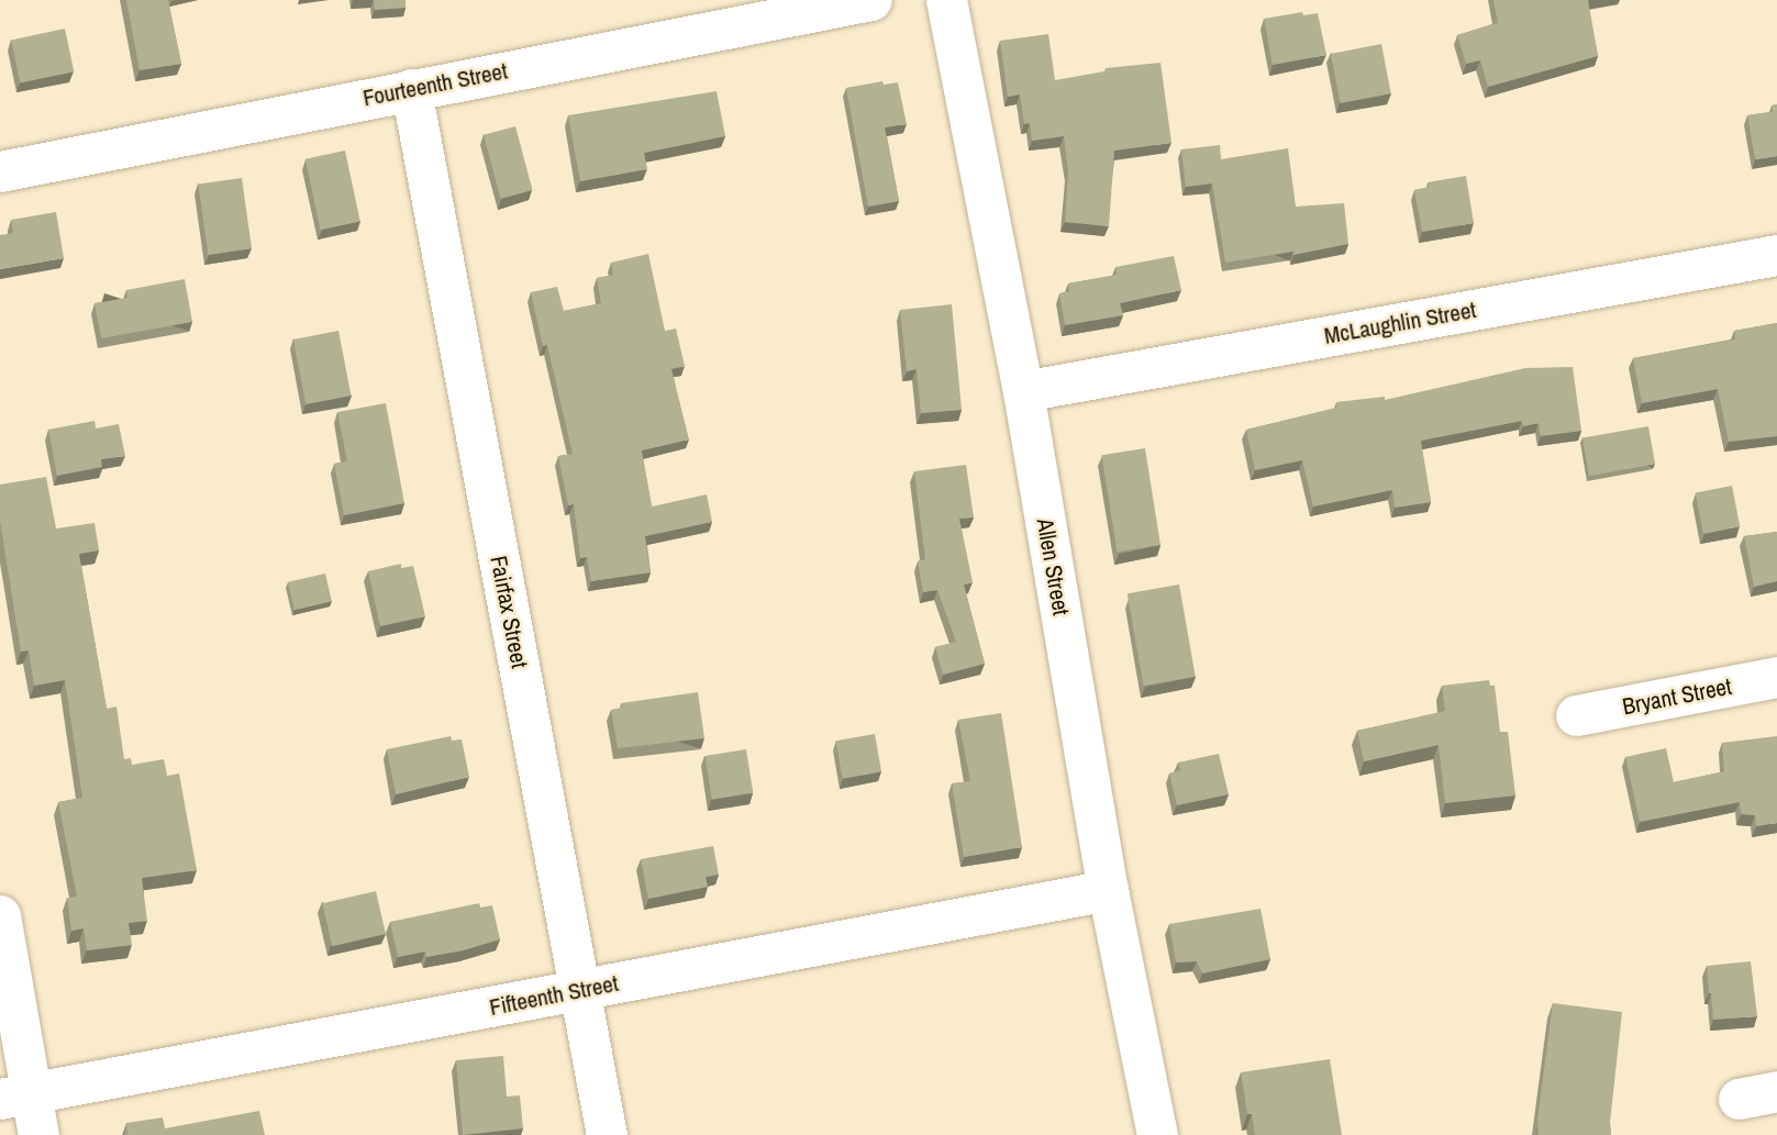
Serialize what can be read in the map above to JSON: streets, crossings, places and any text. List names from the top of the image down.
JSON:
{
  "streets": {
    "street": [
      "Fourteenth Street",
      "McLaughlin Street",
      "Allen Street",
      "Fairfax Street",
      "Bryant Street",
      "Fifteenth Street"
    ]
  },
  "crossings": [
    ["Fourteenth Street", "Fairfax Street"],
    ["McLaughlin Street", "Allen Street"],
    ["Allen Street", "Fifteenth Street"],
    ["Fairfax Street", "Fifteenth Street"]
  ]
}
